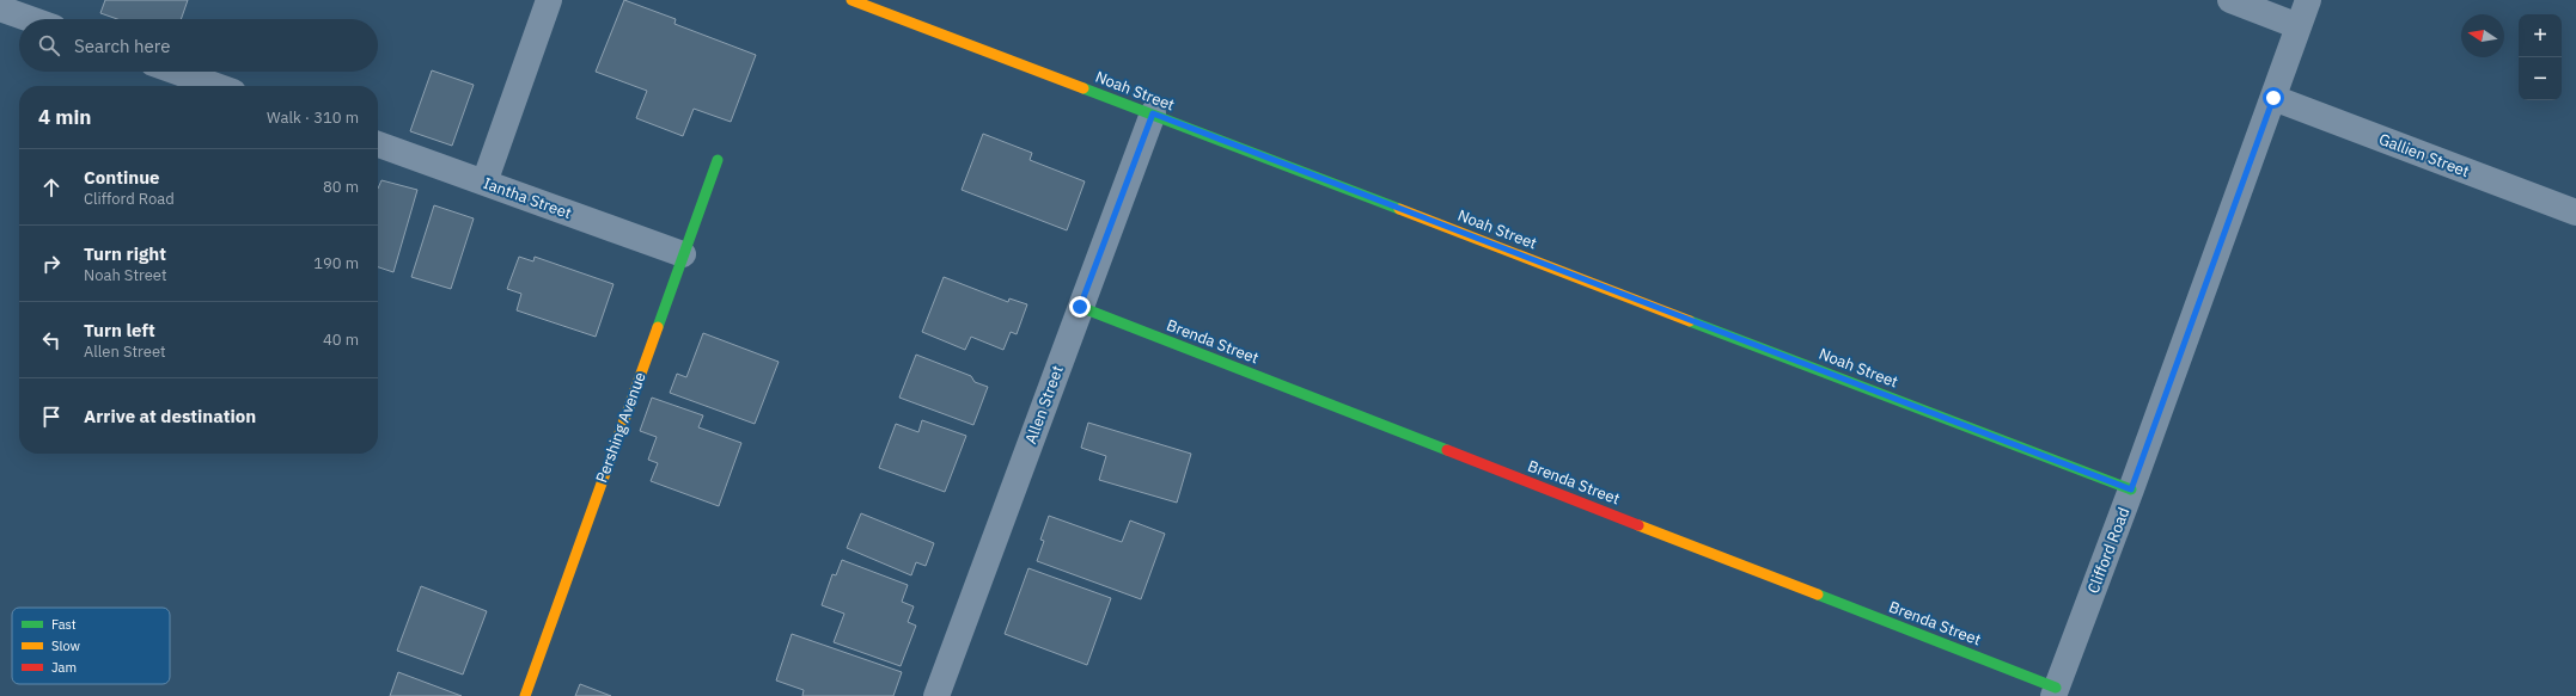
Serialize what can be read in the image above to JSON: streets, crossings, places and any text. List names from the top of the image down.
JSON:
{
  "streets": {
    "street": [
      "Noah Street",
      "Gallien Street",
      "Iantha Street",
      "Brenda Street",
      "Allen Street",
      "Pershing Avenue",
      "Clifford Road"
    ]
  },
  "crossings": [
    ["Noah Street", "Allen Street"],
    ["Noah Street", "Clifford Road"],
    ["Gallien Street", "Clifford Road"],
    ["Iantha Street", "Pershing Avenue"],
    ["Brenda Street", "Allen Street"],
    ["Brenda Street", "Clifford Road"]
  ],
  "legend": ["Fast", "Slow", "Jam"],
  "north": "left",
  "page": {
    "map_buttons": ["+", "−"],
    "search": "Search here",
    "heading": ["4 min", "Walk · 310 m"],
    "list": [
      ["Continue", "Clifford Road", "80 m"],
      ["Turn right", "Noah Street", "190 m"],
      ["Turn left", "Allen Street", "40 m"],
      "Arrive at destination"
    ]
  }
}
